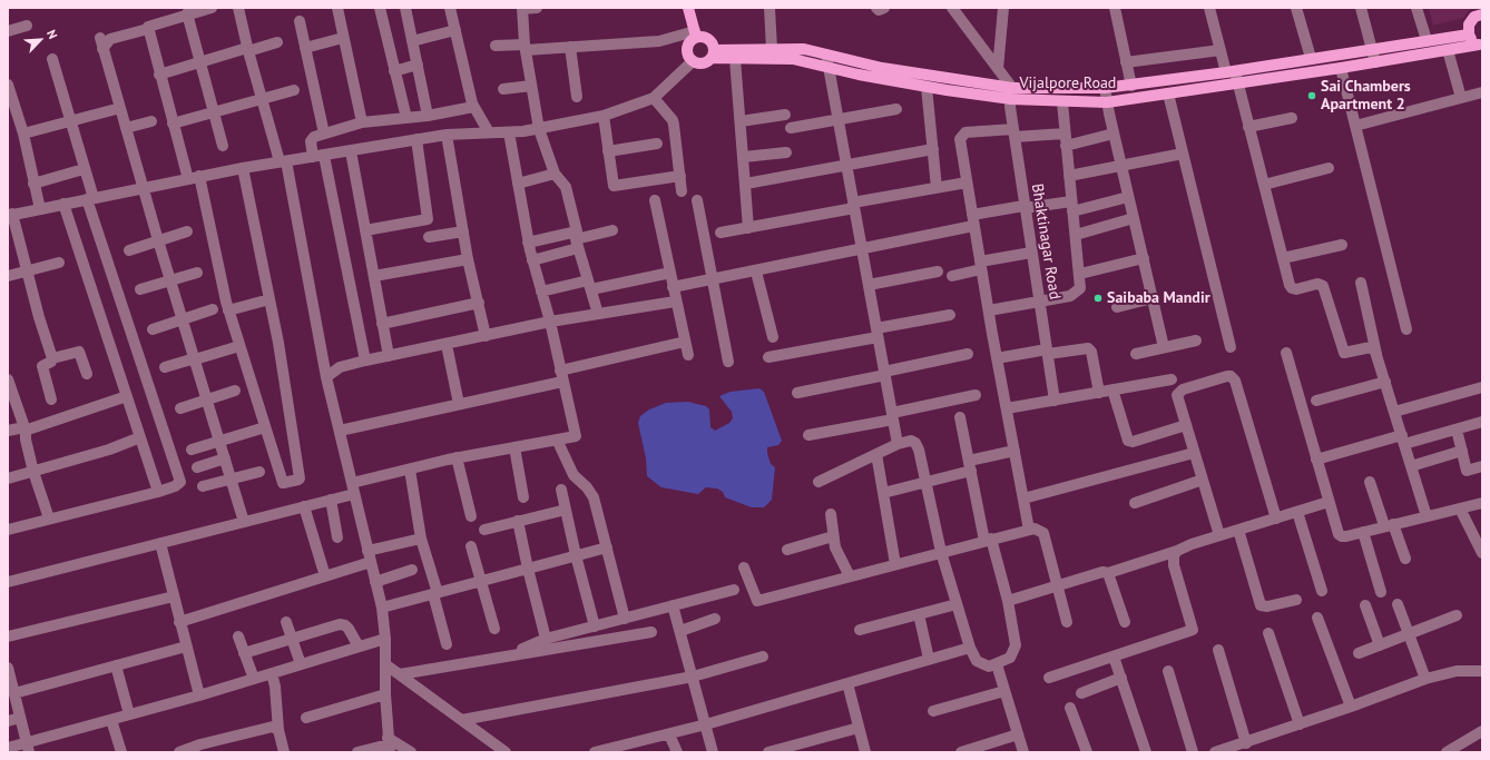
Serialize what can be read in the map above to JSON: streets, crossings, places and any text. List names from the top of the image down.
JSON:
{
  "streets": {
    "main road": ["Vijalpore Road"],
    "street": ["Bhaktinagar Road"]
  },
  "crossings": [
    ["Vijalpore Road", "Bhaktinagar Road"]
  ],
  "places": ["Sai Chambers Apartment 2", "Saibaba Mandir"],
  "north": "top right"
}
